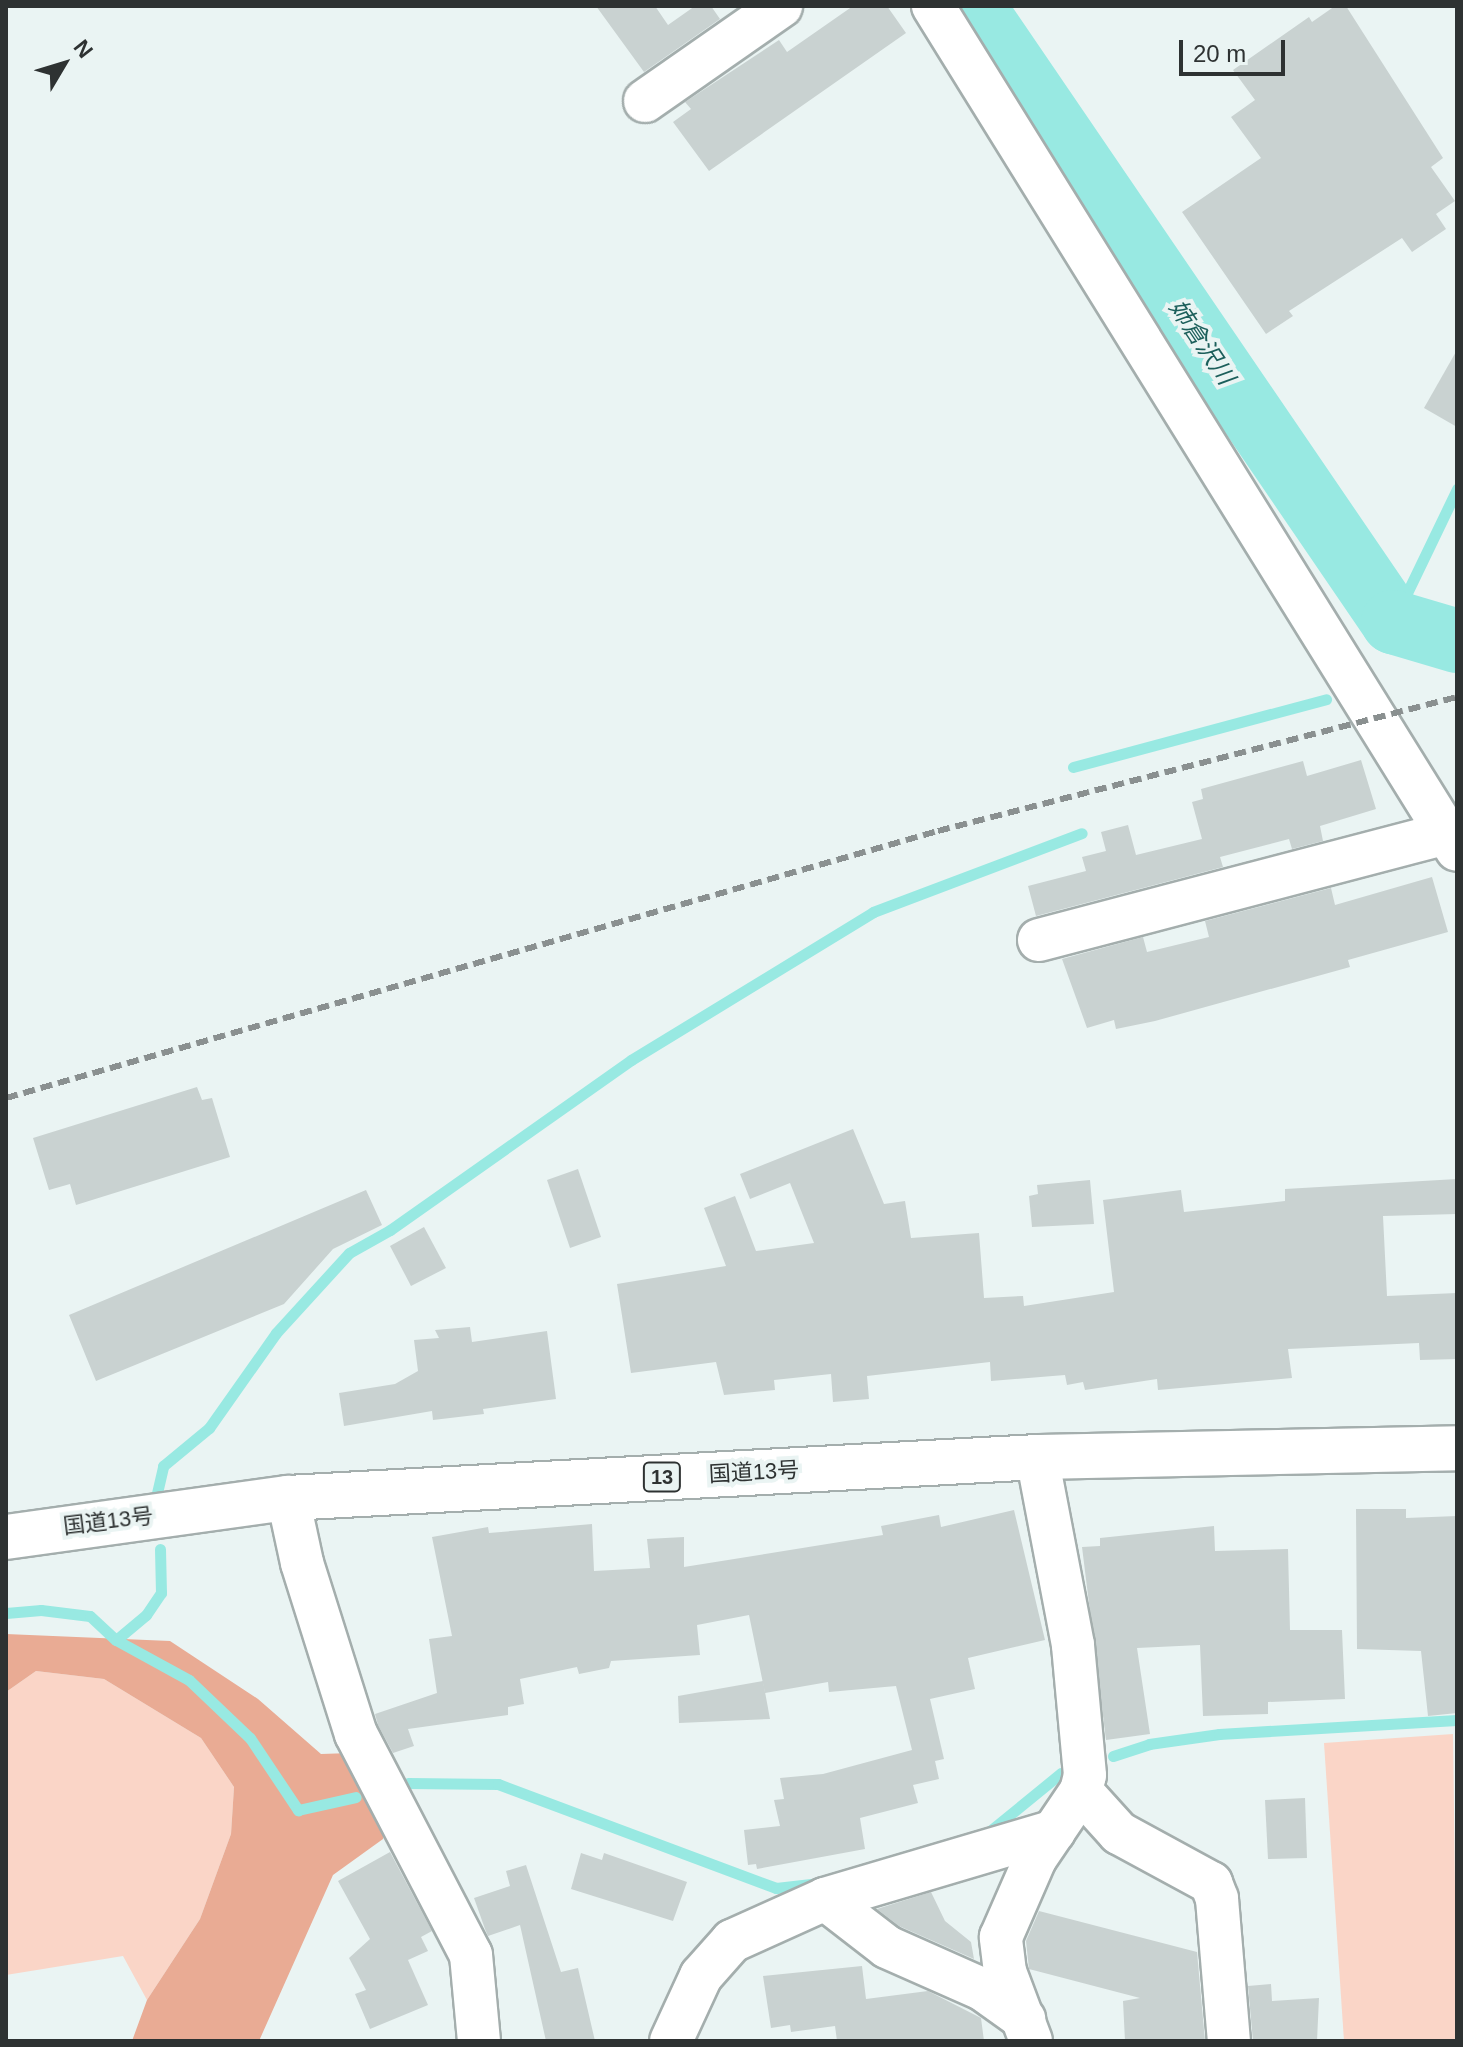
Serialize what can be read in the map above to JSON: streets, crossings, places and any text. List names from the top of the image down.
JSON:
{
  "streets": {
    "highway": ["国道13号", "13"]
  },
  "water": ["姉倉沢川"],
  "scale_bar": "20 m",
  "north": "top right"
}
